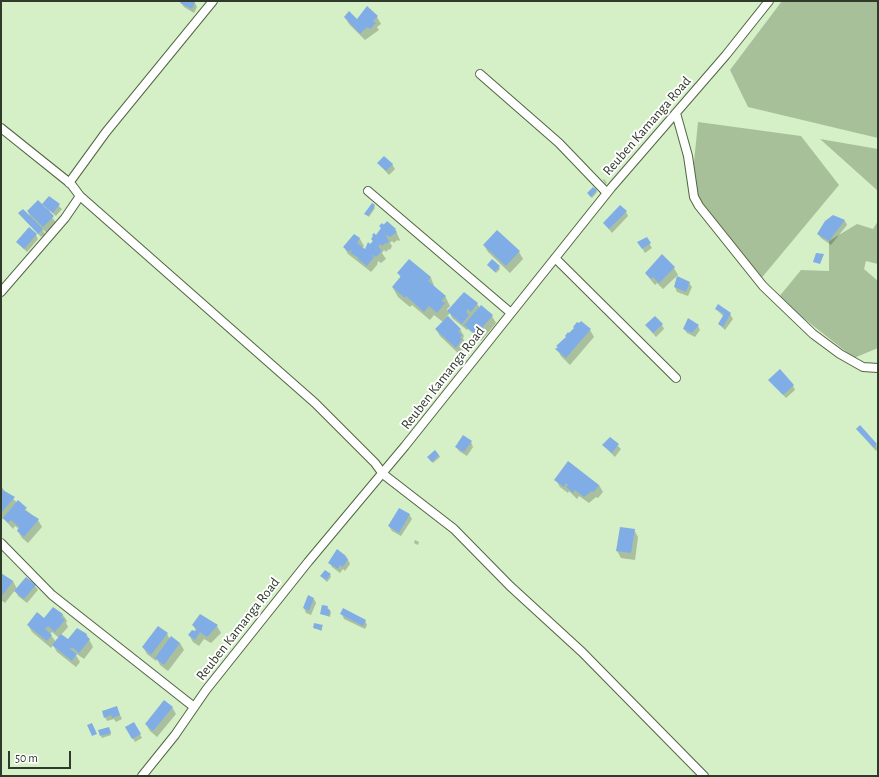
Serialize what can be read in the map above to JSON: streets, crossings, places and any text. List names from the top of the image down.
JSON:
{
  "streets": {
    "street": ["Reuben Kamanga Road"]
  },
  "scale_bar": "50 m"
}
